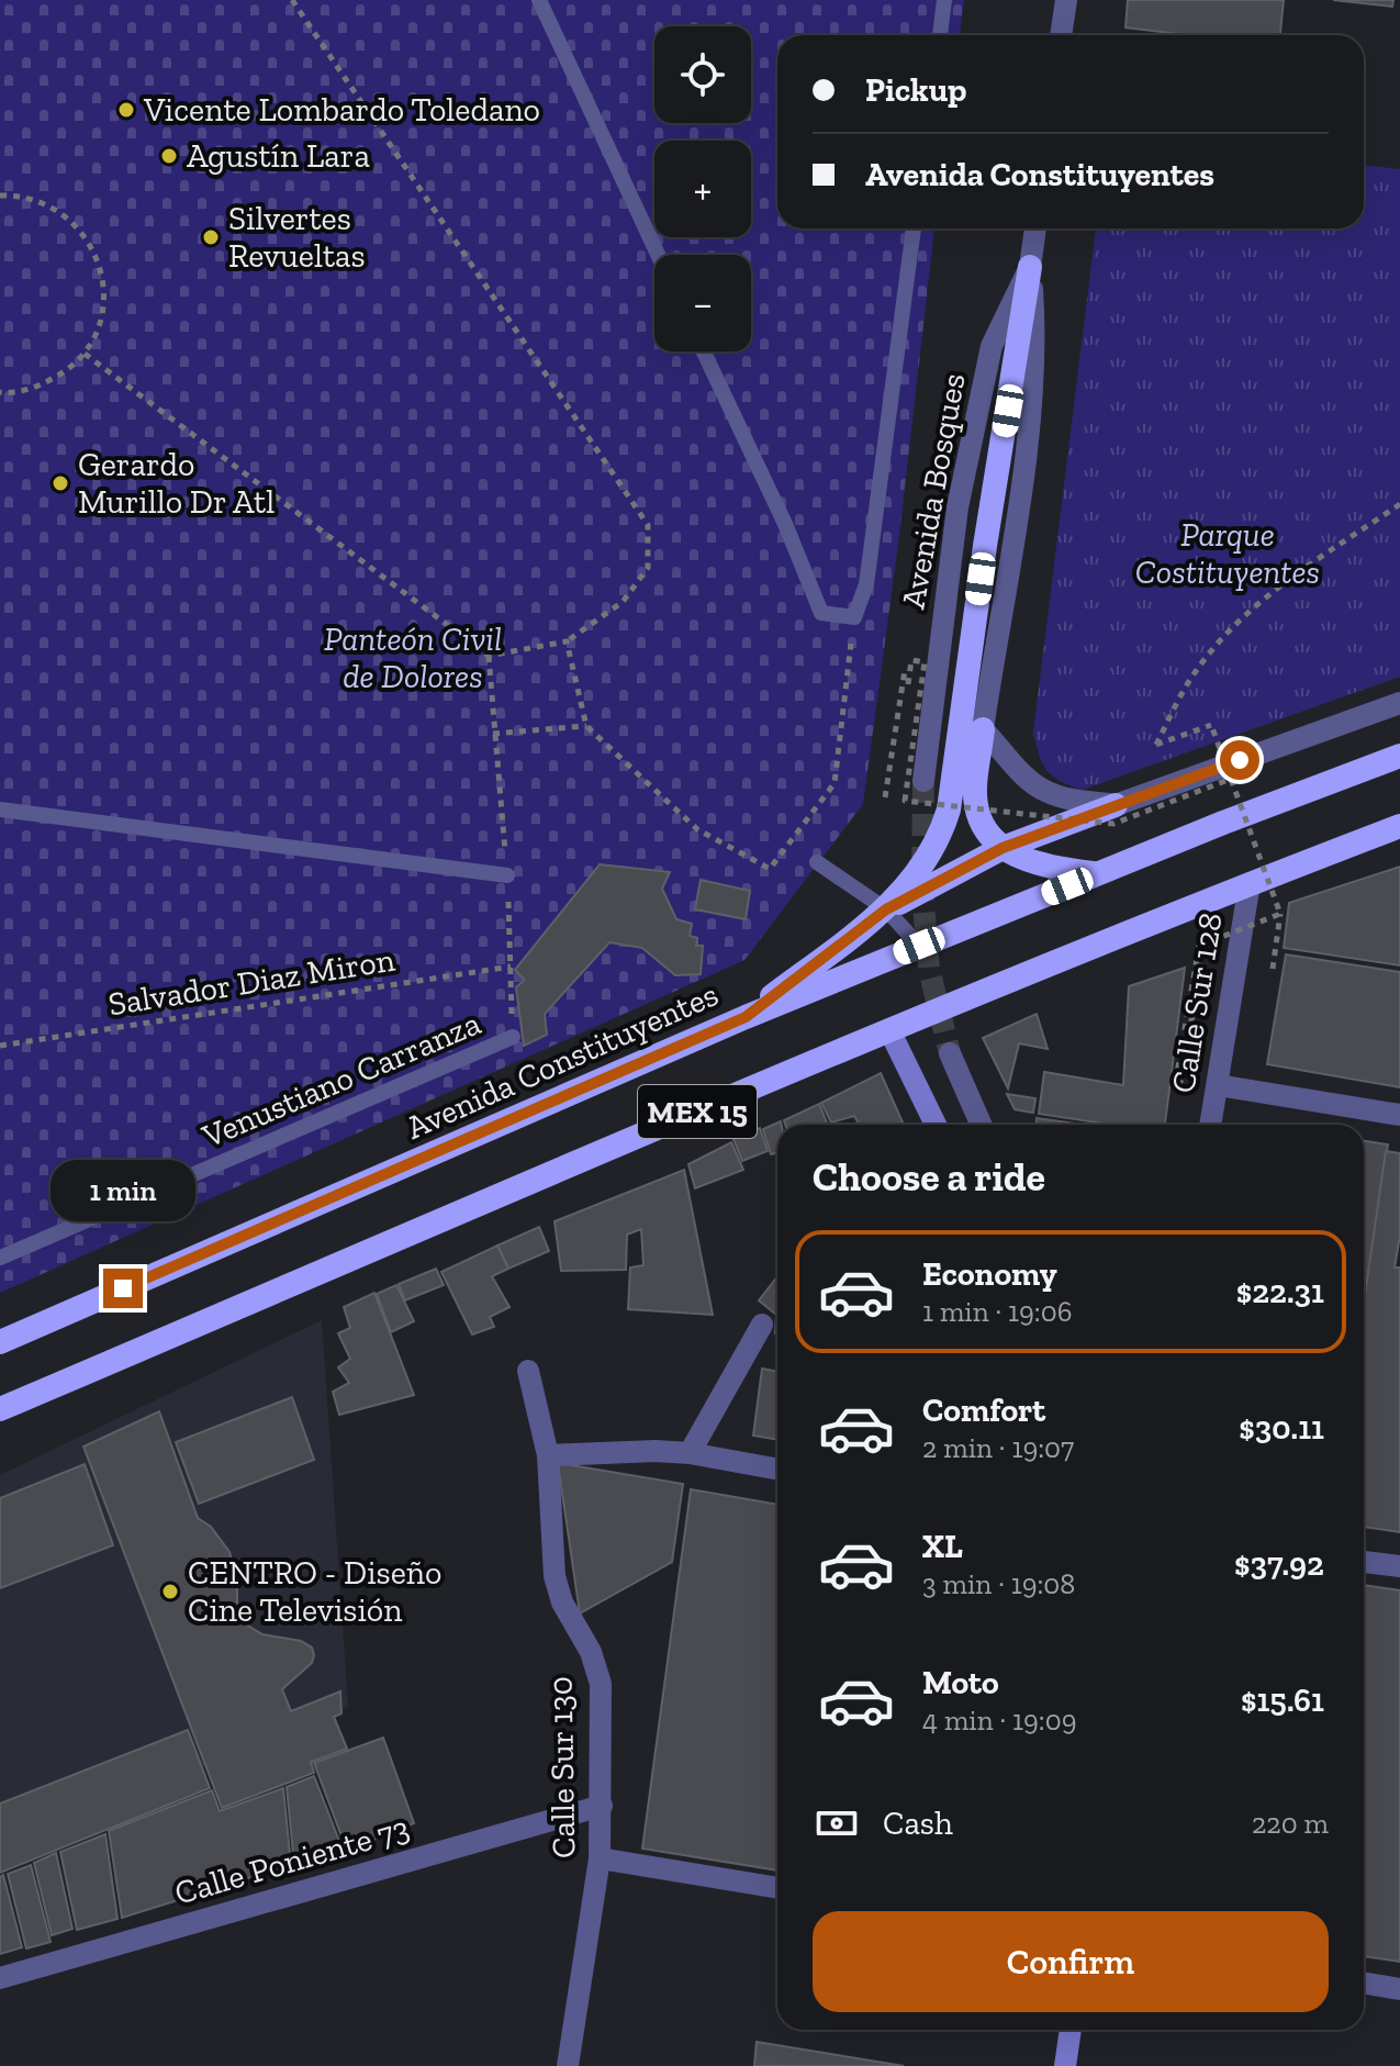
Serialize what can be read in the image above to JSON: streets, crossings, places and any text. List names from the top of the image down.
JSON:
{
  "streets": {
    "highway": ["Avenida Constituyentes", "MEX 15"],
    "street": [
      "Avenida Bosques",
      "Calle Sur 128",
      "Calle Sur 130",
      "Calle Poniente 73"
    ],
    "lane": ["Venustiano Carranza"],
    "path": ["Salvador Diaz Miron"]
  },
  "crossings": [
    ["Calle Sur 128", "MEX 15"],
    ["Calle Sur 130", "Calle Poniente 73"]
  ],
  "parks": ["Parque Costituyentes", "Panteón Civil de Dolores"],
  "places": [
    "Vicente Lombardo Toledano",
    "Agustín Lara",
    "Silvertes Revueltas",
    "Gerardo Murillo Dr Atl",
    "CENTRO - Diseño Cine Televisión"
  ],
  "page": {
    "map_buttons": ["+", "−"],
    "banner": ["Pickup", "Avenida Constituyentes"],
    "heading": "Choose a ride",
    "bubble": "1 min",
    "list": [
      {
        "name": "Economy",
        "note": "1 min · 19:06",
        "value": "$22.31"
      },
      {
        "name": "Comfort",
        "note": "2 min · 19:07",
        "value": "$30.11"
      },
      {
        "name": "XL",
        "note": "3 min · 19:08",
        "value": "$37.92"
      },
      {
        "name": "Moto",
        "note": "4 min · 19:09",
        "value": "$15.61"
      }
    ],
    "pay": ["Cash", "220 m"],
    "buttons": "Confirm"
  }
}
